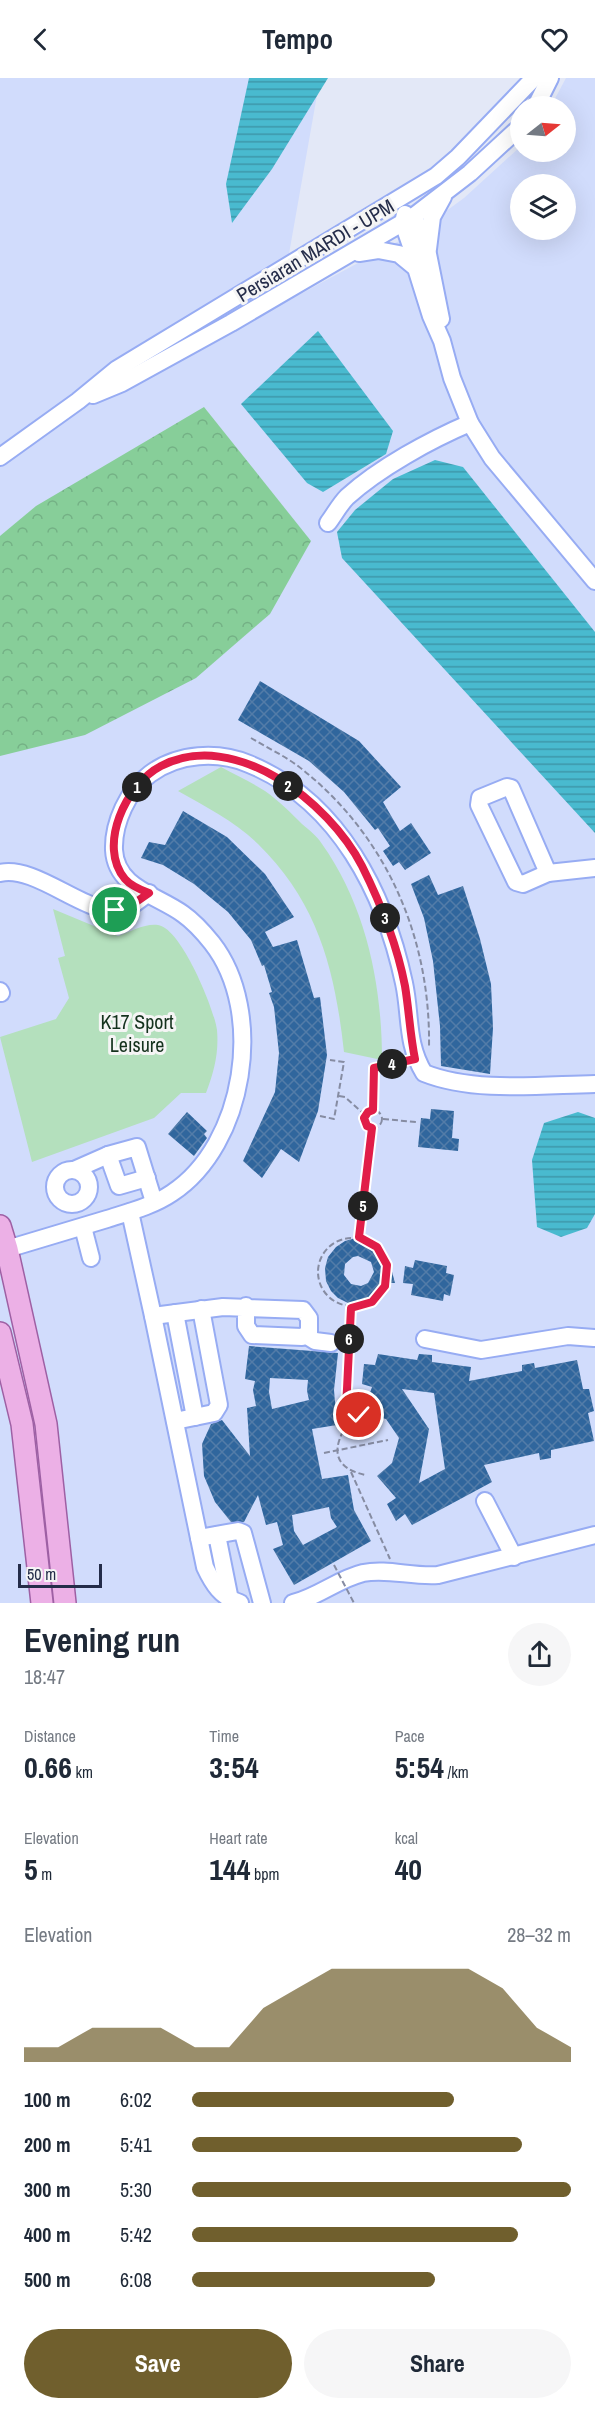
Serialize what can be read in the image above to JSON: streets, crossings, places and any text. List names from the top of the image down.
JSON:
{
  "streets": {
    "street": ["Persiaran MARDI - UPM"]
  },
  "parks": ["K17 Sport Leisure"],
  "scale_bar": "50 m",
  "north": "right",
  "page": {
    "header": "Tempo",
    "pins": [
      "2",
      "1",
      "3",
      "4",
      "5",
      "6"
    ],
    "scale": "50 m",
    "heading": ["Evening run", "18:47"],
    "stats": [
      ["Distance", "0.66 km"],
      ["Time", "3:54"],
      ["Pace", "5:54 /km"],
      ["Elevation", "5 m"],
      ["Heart rate", "144 bpm"],
      ["kcal", "40"]
    ],
    "chart": ["Elevation", "28–32 m"],
    "list": [
      {
        "name": "100 m",
        "note": "6:02"
      },
      {
        "name": "200 m",
        "note": "5:41"
      },
      {
        "name": "300 m",
        "note": "5:30"
      },
      {
        "name": "400 m",
        "note": "5:42"
      },
      {
        "name": "500 m",
        "note": "6:08"
      }
    ],
    "buttons": ["Save", "Share"]
  }
}
